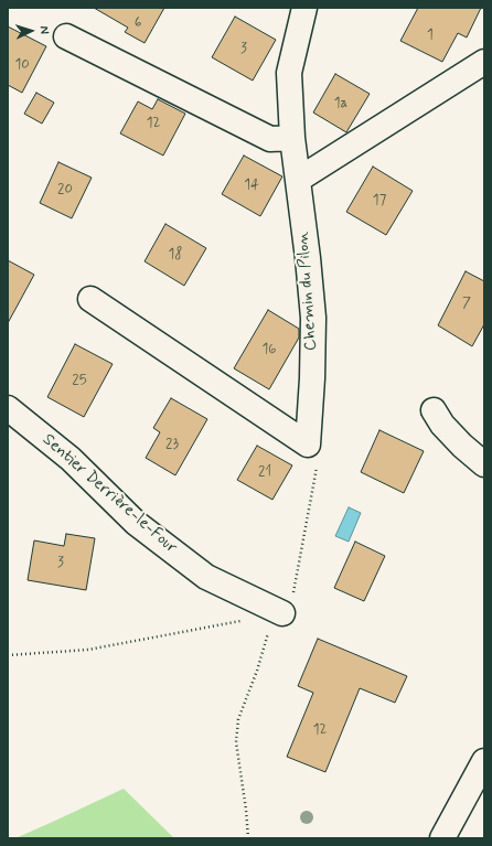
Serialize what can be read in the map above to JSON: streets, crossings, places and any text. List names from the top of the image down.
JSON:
{
  "streets": {
    "street": ["Chemin du Pilon", "Sentier Derrière-le-Four"]
  },
  "house_numbers": [
    "6",
    "1",
    "3",
    "10",
    "1a",
    "12",
    "14",
    "20",
    "17",
    "18",
    "7",
    "16",
    "25",
    "23",
    "21",
    "3",
    "12"
  ],
  "north": "right"
}
